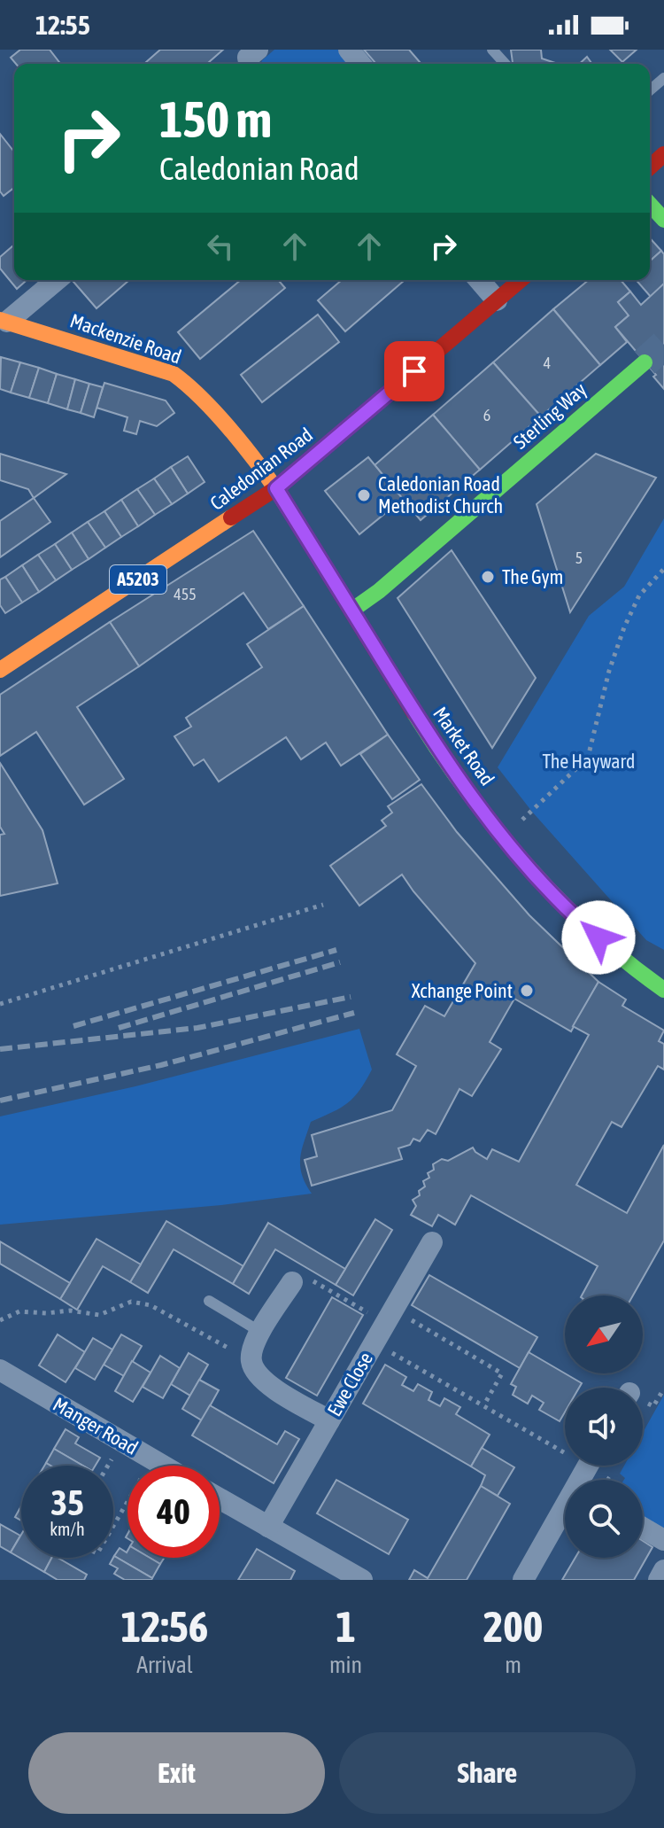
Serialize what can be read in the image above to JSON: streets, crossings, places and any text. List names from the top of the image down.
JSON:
{
  "streets": {
    "street": [
      "Mackenzie Road",
      "Sterling Way",
      "Caledonian Road",
      "A5203",
      "Market Road",
      "Ewe Close",
      "Manger Road"
    ]
  },
  "crossings": [
    ["Mackenzie Road", "Caledonian Road"],
    ["Mackenzie Road", "Market Road"],
    ["Sterling Way", "Market Road"],
    ["Caledonian Road", "Market Road"]
  ],
  "parks": ["The Hayward"],
  "places": ["Caledonian Road Methodist Church", "The Gym", "Xchange Point"],
  "house_numbers": [
    "4",
    "6",
    "5",
    "455"
  ],
  "north": "bottom left",
  "page": {
    "status": "12:55",
    "turn": ["150 m", "Caledonian Road"],
    "speed": "35 km/h",
    "limit": "40",
    "eta": [
      "12:56",
      "Arrival",
      "1",
      "min",
      "200",
      "m"
    ],
    "buttons": ["Exit", "Share"]
  }
}
